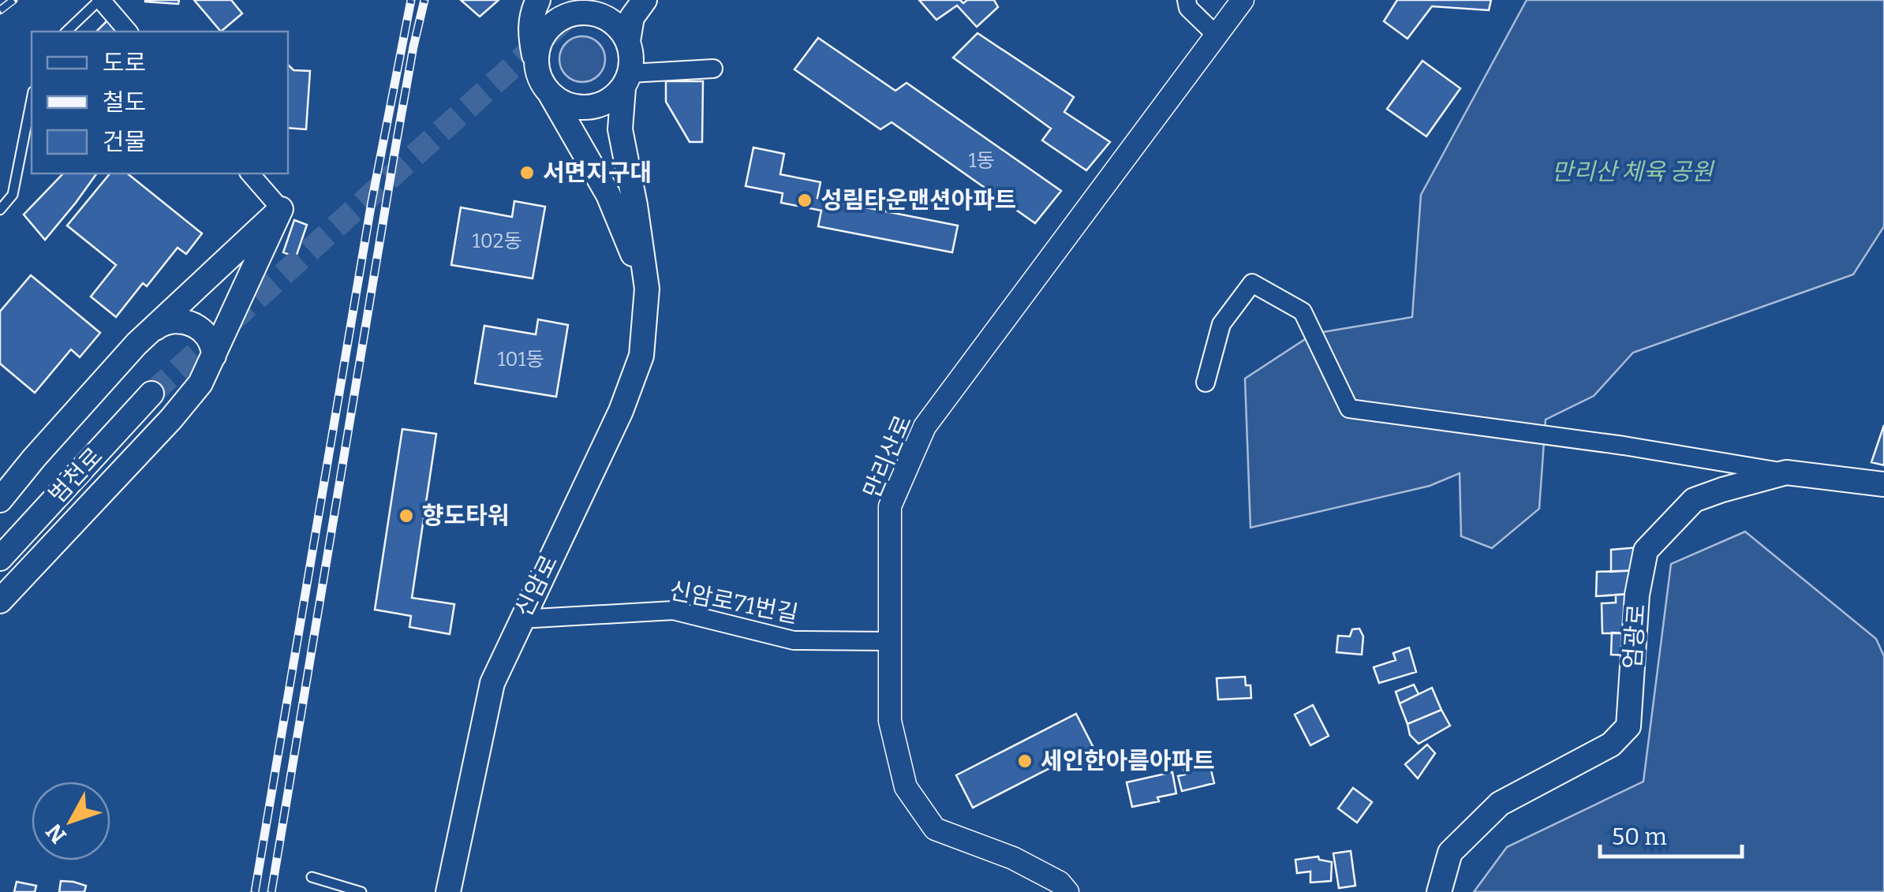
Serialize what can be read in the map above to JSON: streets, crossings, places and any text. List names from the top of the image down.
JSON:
{
  "streets": {
    "main road": ["범천로", "신암로", "엄광로"],
    "street": ["만리산로", "신암로71번길"]
  },
  "crossings": [
    ["만리산로", "신암로71번길"],
    ["신암로", "신암로71번길"]
  ],
  "parks": ["만리산 체육 공원"],
  "places": [
    "서면지구대",
    "성림타운맨션아파트",
    "향도타워",
    "세인한아름아파트"
  ],
  "house_numbers": ["1동", "102동", "101동"],
  "legend": ["도로", "철도", "건물"],
  "scale_bar": "50 m",
  "north": "bottom left"
}
